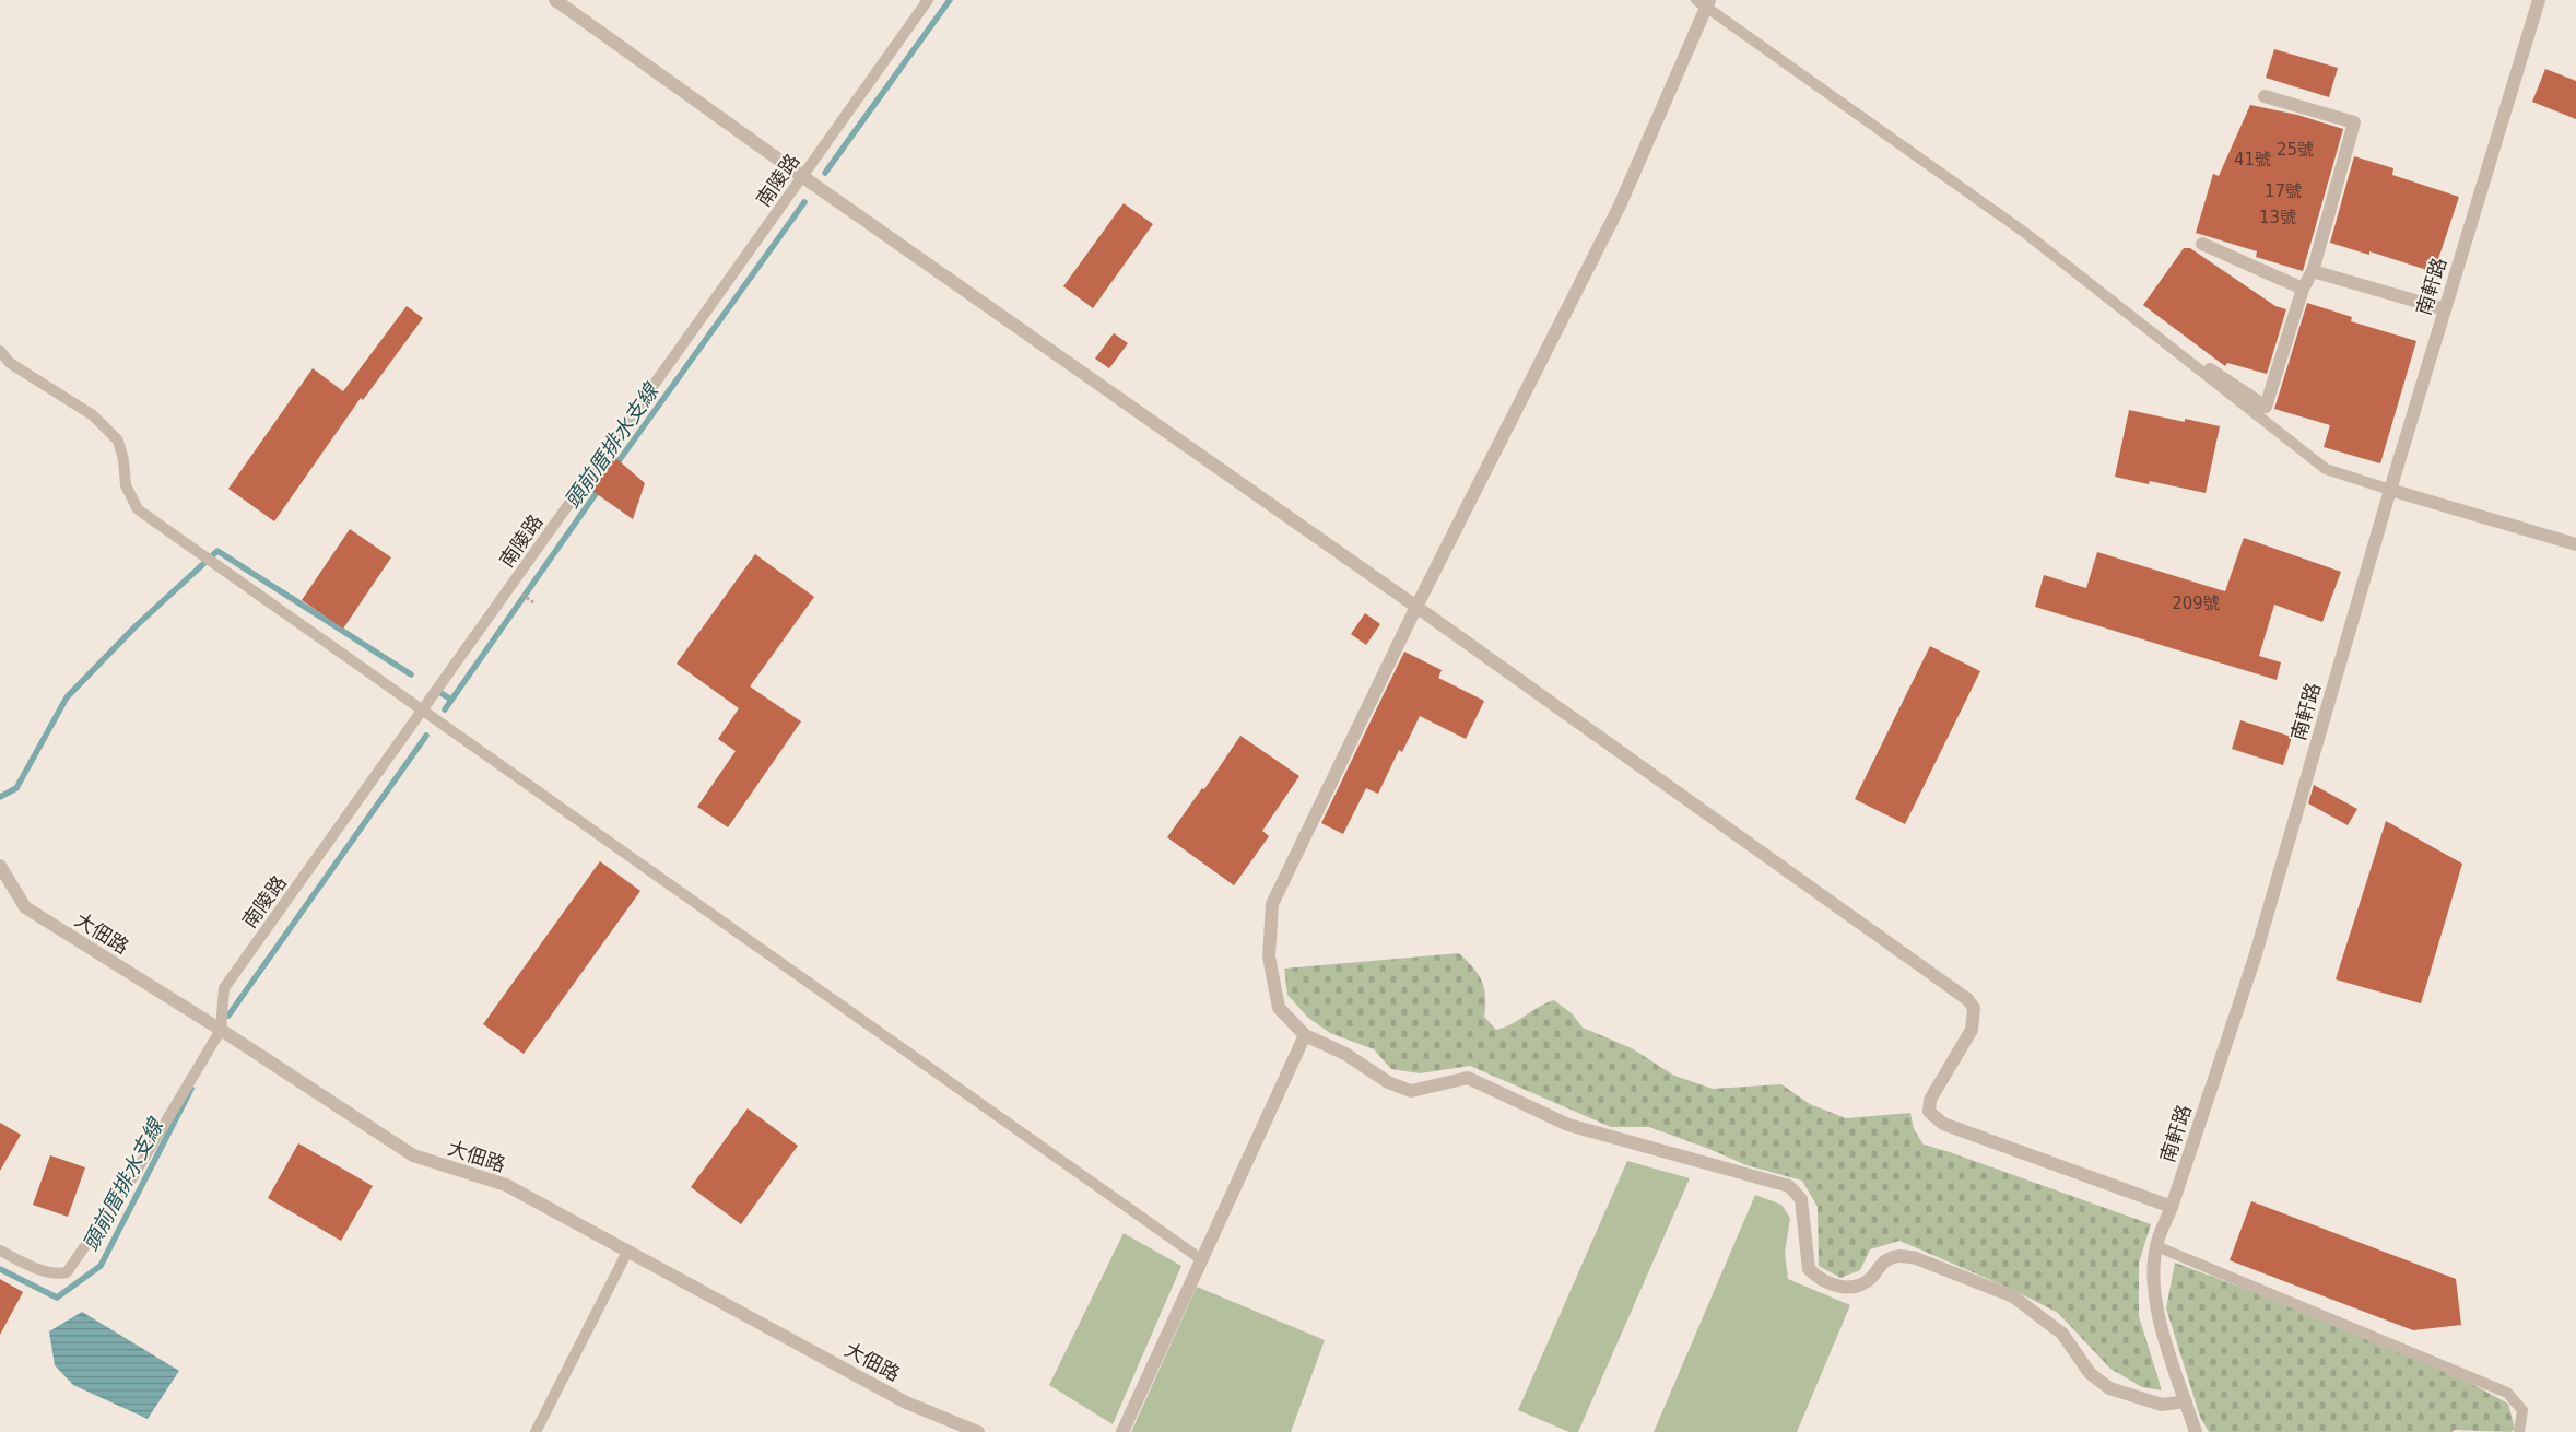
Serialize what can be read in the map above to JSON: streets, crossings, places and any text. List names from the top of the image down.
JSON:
{
  "streets": {
    "street": ["南軒路", "大佃路"],
    "lane": ["南陵路"]
  },
  "crossings": [
    ["南陵路", "大佃路"]
  ],
  "water": ["頭前厝排水支線"],
  "house_numbers": [
    "25號",
    "41號",
    "17號",
    "13號",
    "209號"
  ]
}
